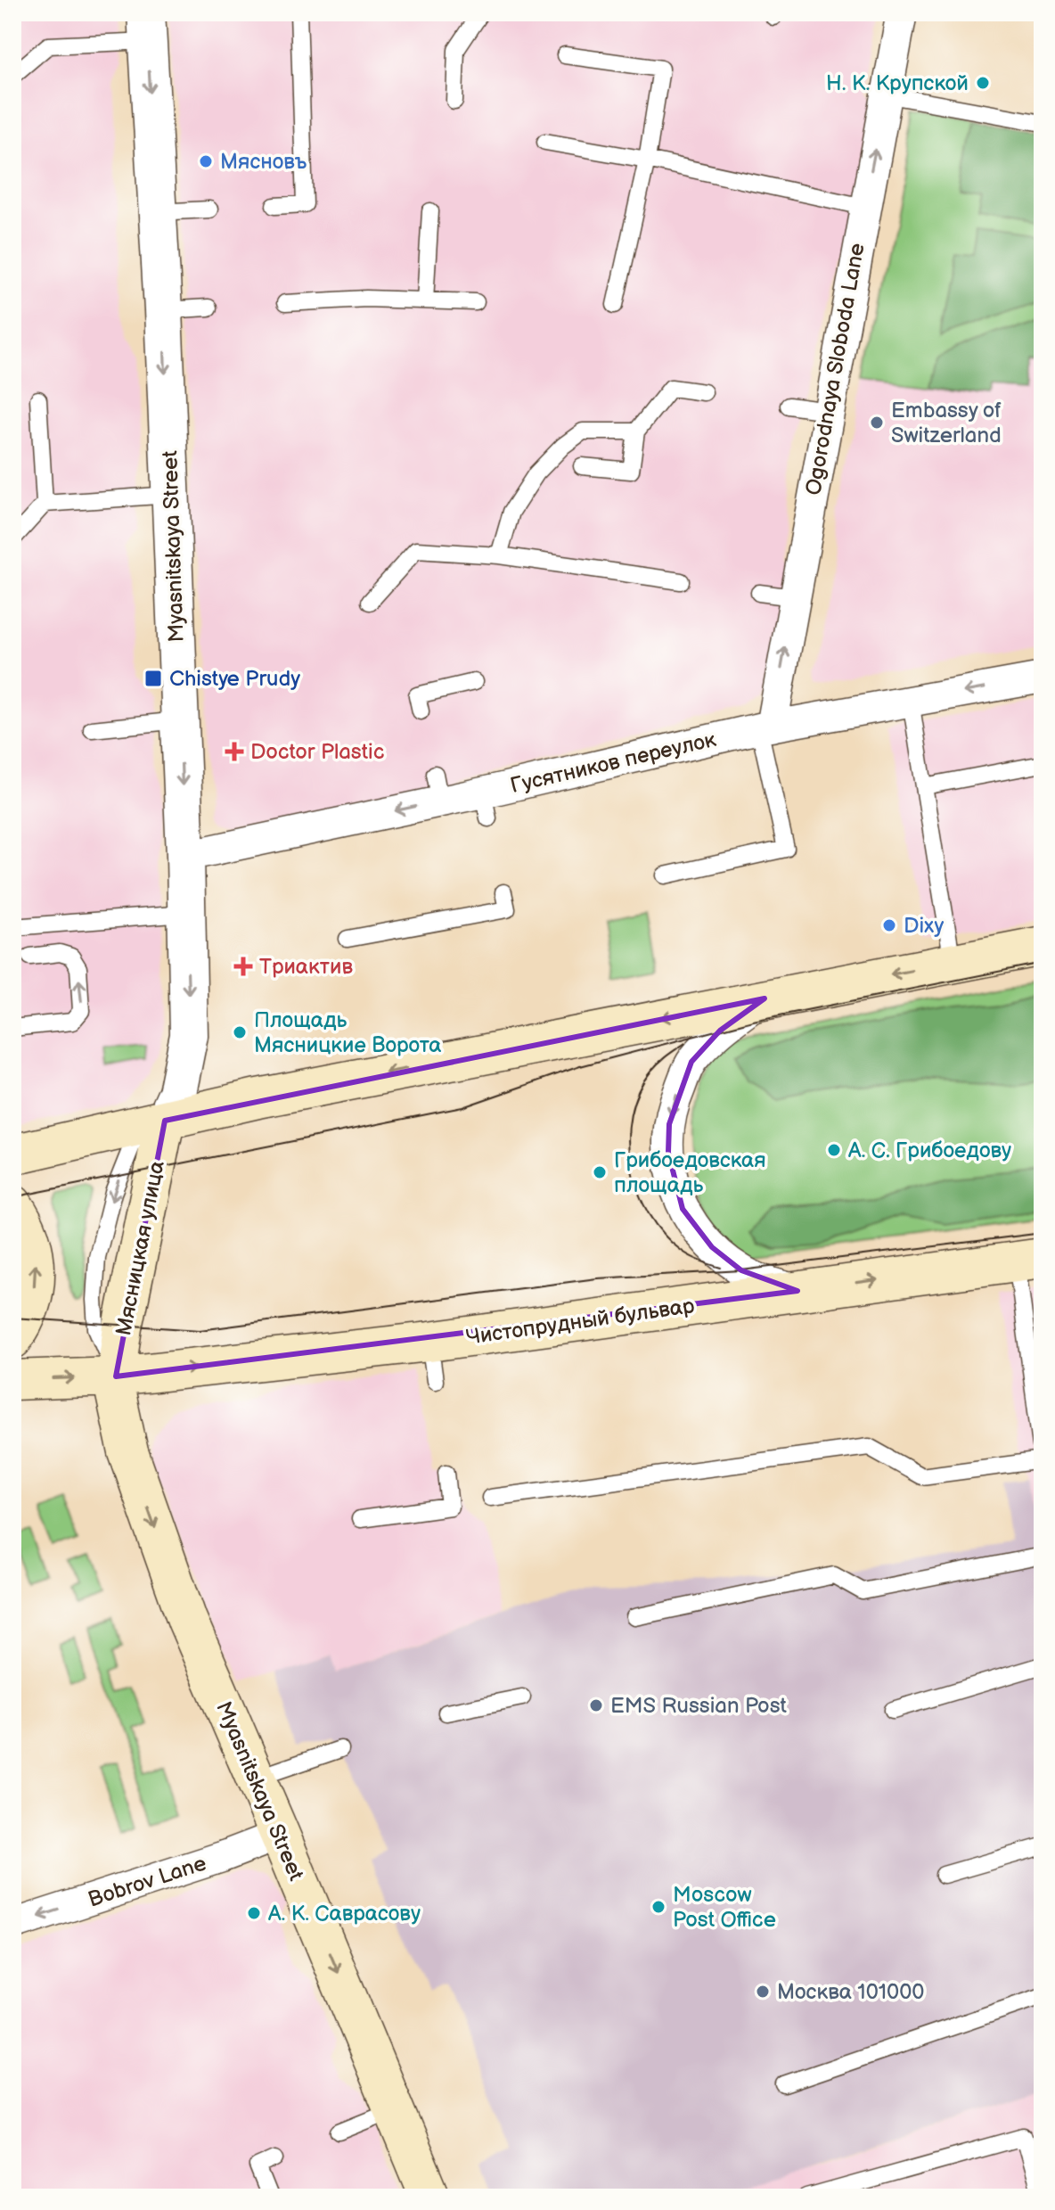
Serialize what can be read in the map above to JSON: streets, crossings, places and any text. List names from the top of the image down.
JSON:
{
  "streets": {
    "main road": ["Myasnitskaya Street", "Мясницкая улица", "Чистопрудный бульвар"],
    "street": ["Ogorodnaya Sloboda Lane", "Гусятников переулок", "Bobrov Lane"]
  },
  "crossings": [
    ["Ogorodnaya Sloboda Lane", "Гусятников переулок"],
    ["Myasnitskaya Street", "Гусятников переулок"],
    ["Myasnitskaya Street", "Мясницкая улица"],
    ["Myasnitskaya Street", "Чистопрудный бульвар"],
    ["Myasnitskaya Street", "Bobrov Lane"],
    ["Мясницкая улица", "Чистопрудный бульвар"]
  ],
  "one_way": ["Myasnitskaya Street", "Гусятников переулок", "Bobrov Lane"],
  "places": {
    "other": [
      "Н. К. Крупской",
      "Мясновъ",
      "Embassy of Switzerland",
      "Dixy",
      "Площадь Мясницкие Ворота",
      "А. С. Грибоедову",
      "Грибоедовская площадь",
      "EMS Russian Post",
      "Moscow Post Office",
      "А. К. Саврасову",
      "Москва 101000"
    ],
    "transit": ["Chistye Prudy"],
    "health": ["Doctor Plastic", "Триактив"]
  }
}
